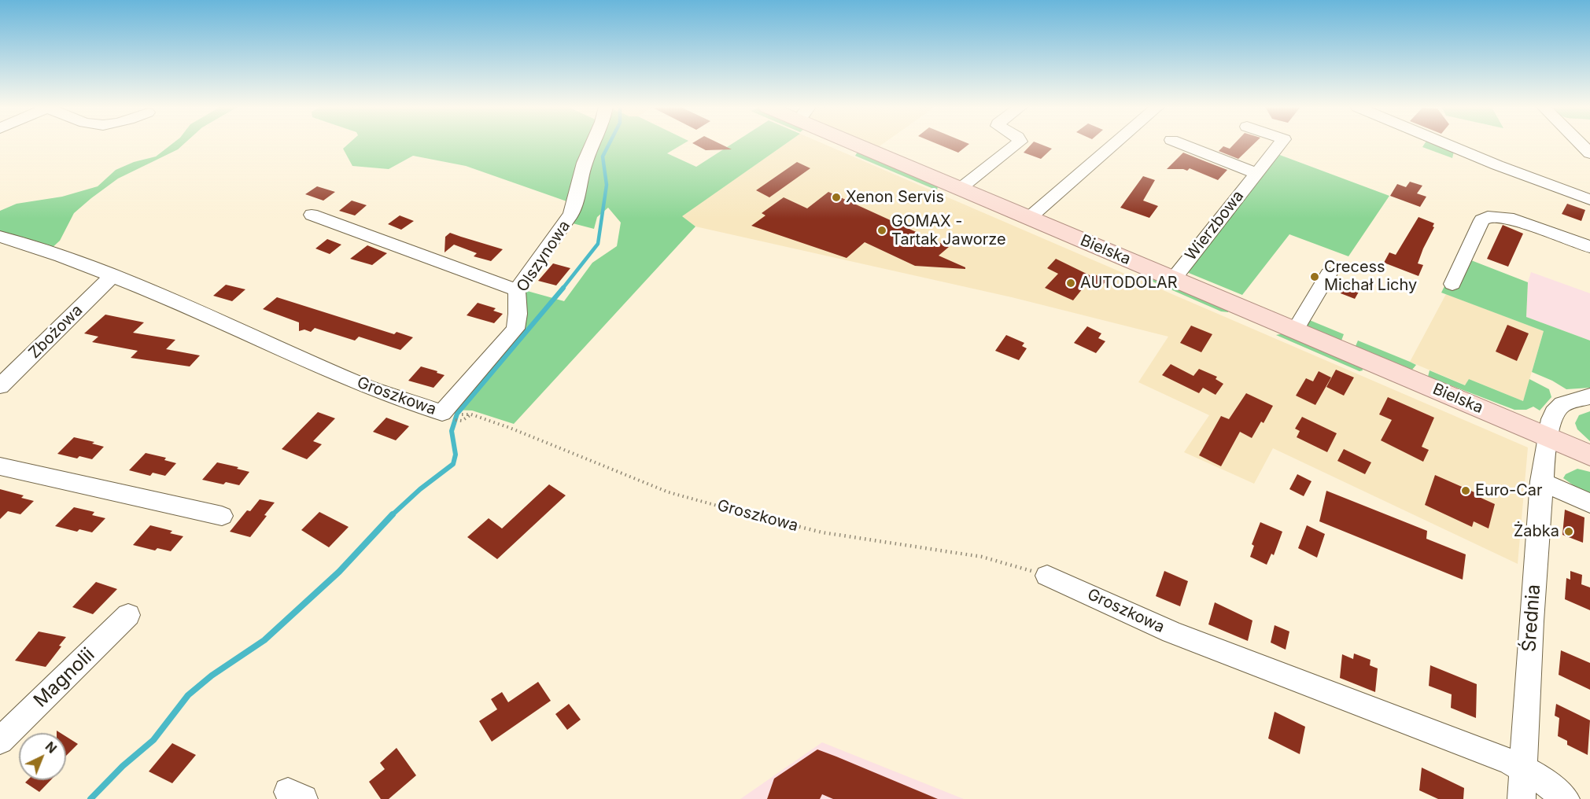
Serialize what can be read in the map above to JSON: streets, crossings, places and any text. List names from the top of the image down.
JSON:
{
  "streets": {
    "main road": ["Bielska"],
    "street": [
      "Wierzbowa",
      "Olszynowa",
      "Zbożowa",
      "Groszkowa",
      "Średnia",
      "Magnolii"
    ]
  },
  "crossings": [
    ["Wierzbowa", "Bielska"],
    ["Bielska", "Średnia"],
    ["Olszynowa", "Groszkowa"],
    ["Zbożowa", "Groszkowa"],
    ["Groszkowa", "Średnia"]
  ],
  "places": [
    "Xenon Servis",
    "GOMAX - Tartak Jaworze",
    "Crecess Michał Lichy",
    "AUTODOLAR",
    "Euro-Car",
    "Żabka"
  ],
  "north": "top right"
}
